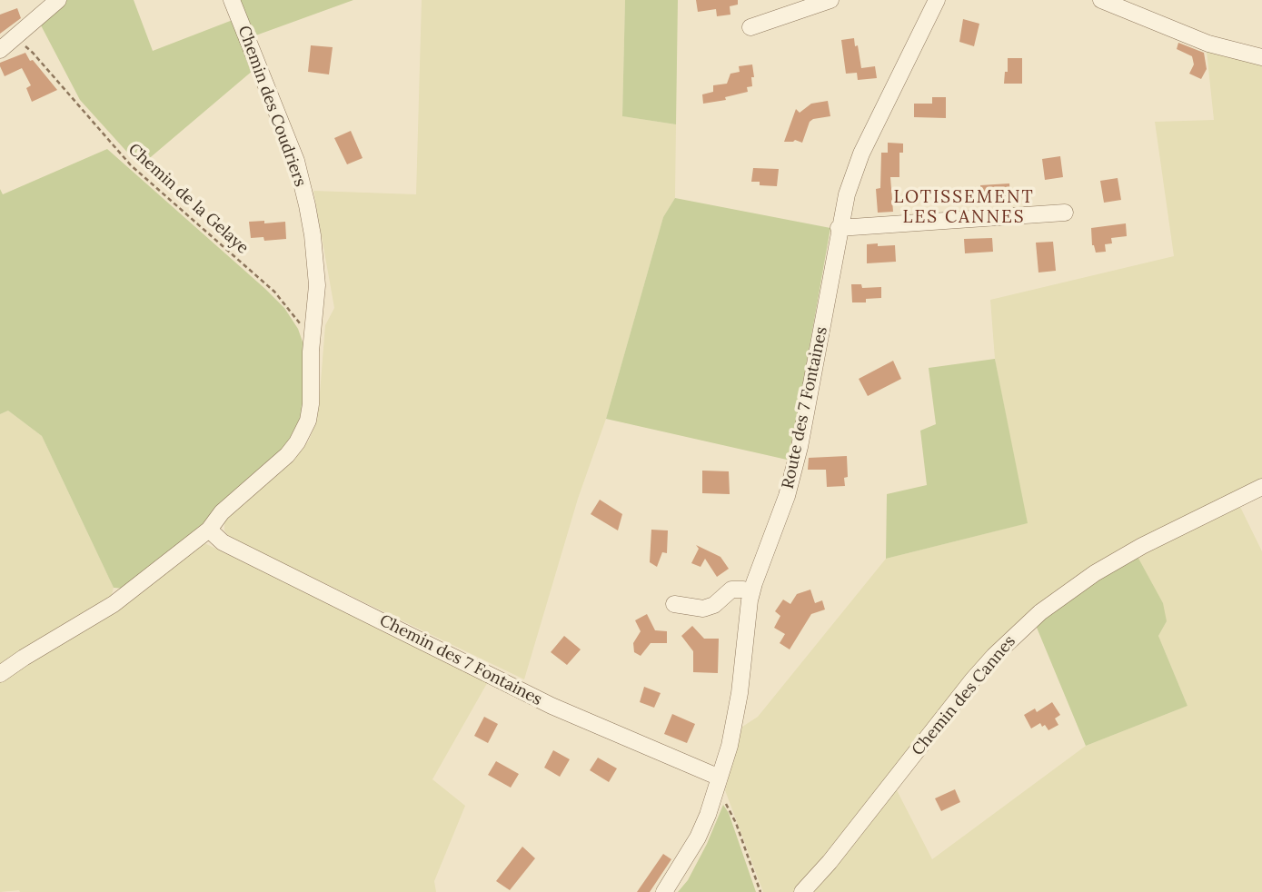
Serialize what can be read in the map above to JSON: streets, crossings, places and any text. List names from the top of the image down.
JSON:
{
  "streets": {
    "street": [
      "Chemin des Coudriers",
      "Route des 7 Fontaines",
      "Chemin des 7 Fontaines",
      "Chemin des Cannes"
    ],
    "path": ["Chemin de la Gelaye"]
  },
  "crossings": [
    ["Chemin des Coudriers", "Chemin des 7 Fontaines"],
    ["Route des 7 Fontaines", "Chemin des 7 Fontaines"]
  ],
  "districts": ["LOTISSEMENT LES CANNES"]
}
